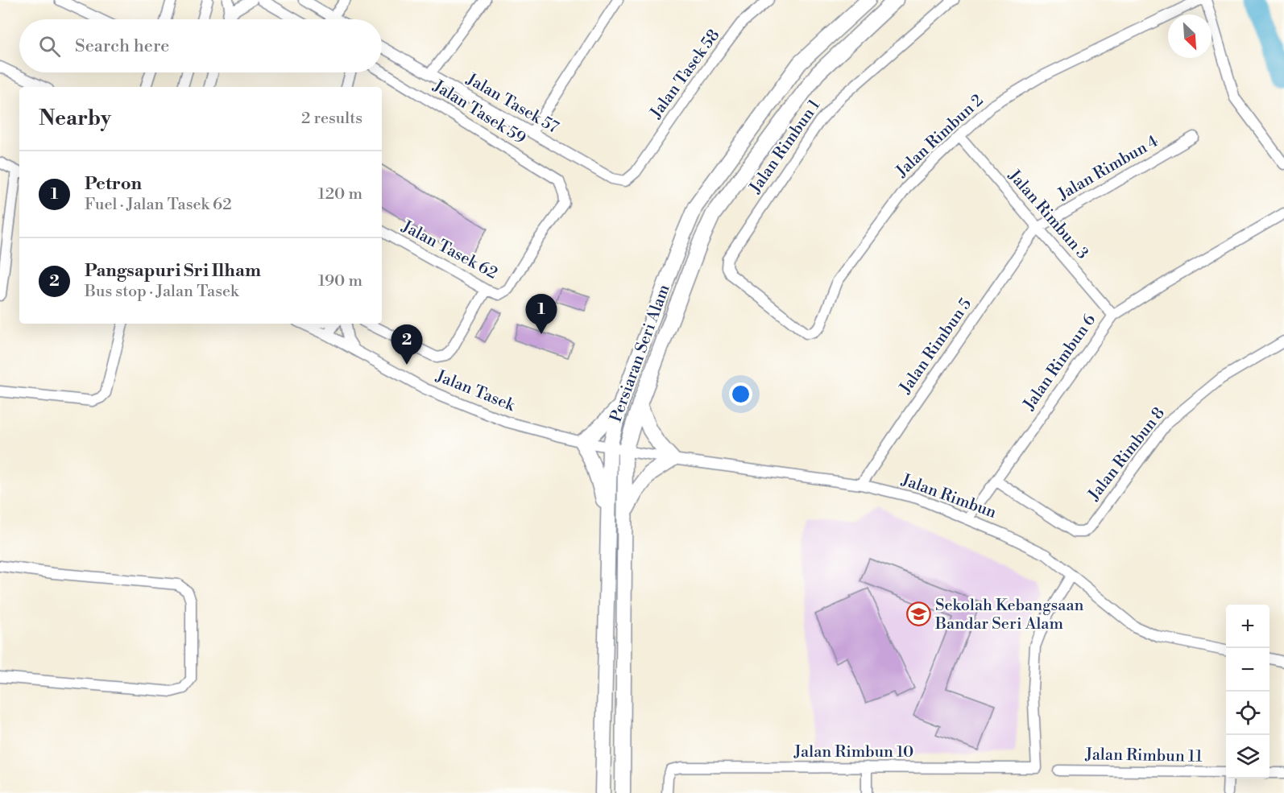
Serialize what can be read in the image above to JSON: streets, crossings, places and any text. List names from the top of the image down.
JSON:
{
  "streets": {
    "main road": ["Persiaran Seri Alam"],
    "street": [
      "Jalan Tasek 58",
      "Jalan Tasek 57",
      "Jalan Tasek 59",
      "Jalan Rimbun 2",
      "Jalan Rimbun 1",
      "Jalan Rimbun 4",
      "Jalan Rimbun 3",
      "Jalan Tasek 62",
      "Jalan Rimbun 5",
      "Jalan Rimbun 6",
      "Jalan Tasek",
      "Jalan Rimbun 8",
      "Jalan Rimbun",
      "Jalan Rimbun 10",
      "Jalan Rimbun 11"
    ]
  },
  "crossings": [
    ["Jalan Tasek 58", "Jalan Tasek 57"],
    ["Jalan Tasek 59", "Jalan Tasek 62"],
    ["Jalan Rimbun 2", "Jalan Rimbun 1"],
    ["Jalan Rimbun 2", "Jalan Rimbun 3"],
    ["Jalan Rimbun 4", "Jalan Rimbun 3"],
    ["Jalan Rimbun 4", "Jalan Rimbun 5"],
    ["Jalan Rimbun 3", "Jalan Rimbun 5"],
    ["Jalan Rimbun 3", "Jalan Rimbun 6"],
    ["Jalan Rimbun 5", "Jalan Rimbun"],
    ["Persiaran Seri Alam", "Jalan Tasek"],
    ["Persiaran Seri Alam", "Jalan Rimbun"],
    ["Jalan Rimbun 6", "Jalan Rimbun 8"],
    ["Jalan Rimbun 6", "Jalan Rimbun"],
    ["Jalan Tasek", "Jalan Rimbun"],
    ["Jalan Rimbun", "Jalan Rimbun 10"]
  ],
  "places": {
    "school or university": ["Sekolah Kebangsaan Bandar Seri Alam"]
  },
  "north": "bottom right",
  "page": {
    "search": "Search here",
    "heading": ["Nearby", "2 results"],
    "list": [
      {
        "mark": "1",
        "name": "Petron",
        "note": "Fuel · Jalan Tasek 62",
        "value": "120 m"
      },
      {
        "mark": "2",
        "name": "Pangsapuri Sri Ilham",
        "note": "Bus stop · Jalan Tasek",
        "value": "190 m"
      }
    ],
    "pins": ["1", "2"],
    "map_buttons": ["+", "−"]
  }
}
